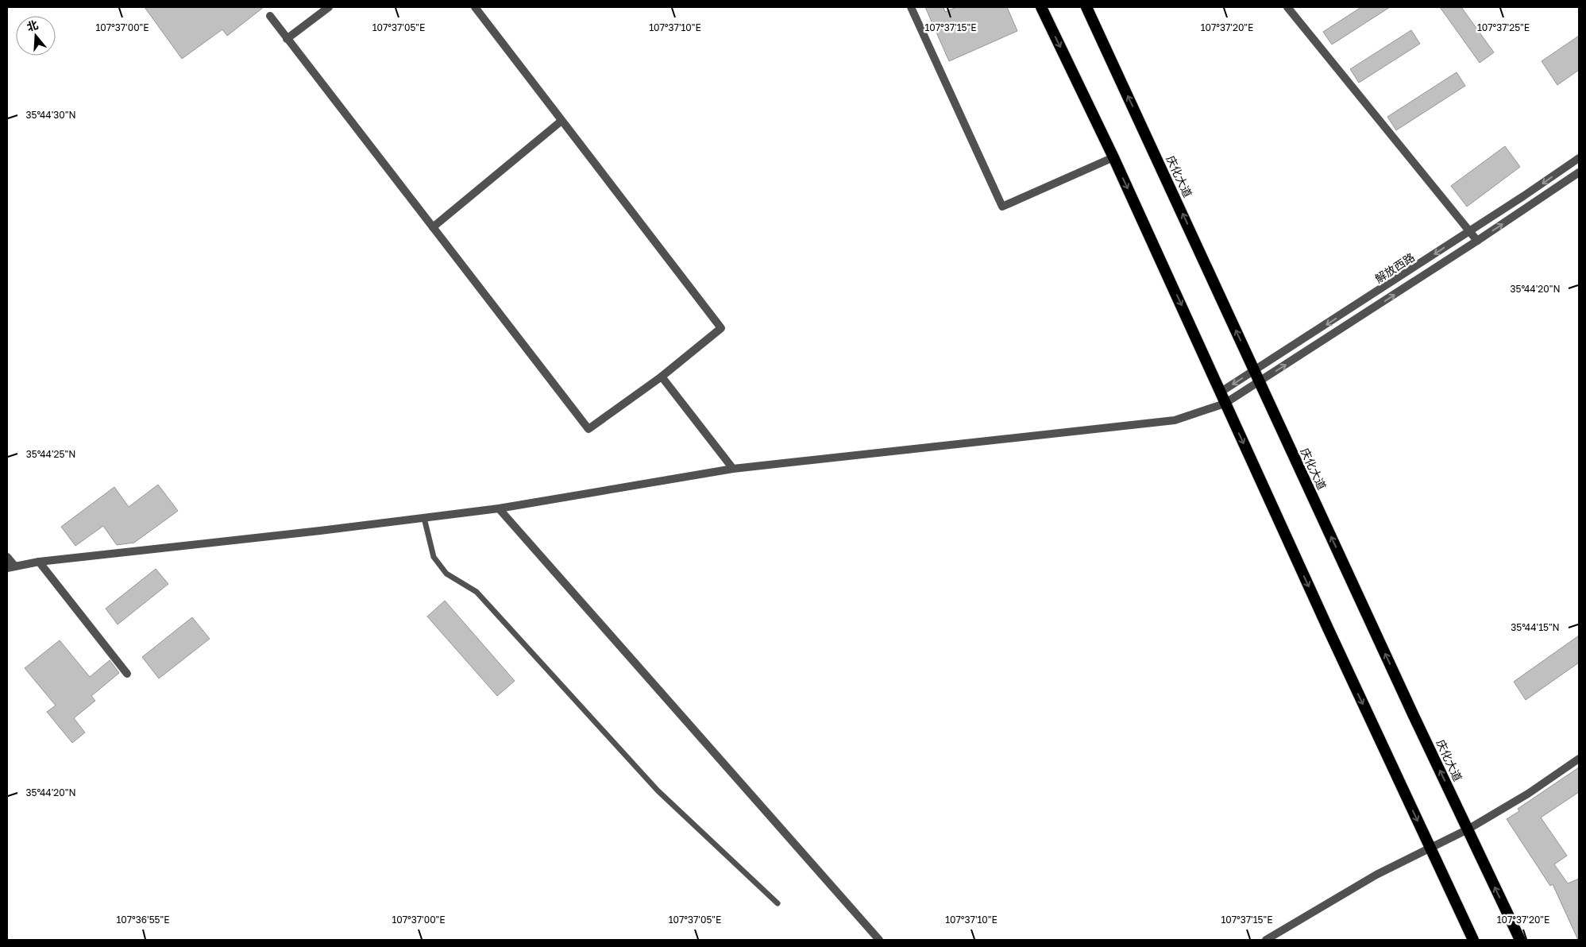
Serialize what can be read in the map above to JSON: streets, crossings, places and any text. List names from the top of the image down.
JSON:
{
  "streets": {
    "highway": ["庆化大道"],
    "street": ["解放西路"]
  },
  "crossings": [
    ["庆化大道", "解放西路"]
  ],
  "north": "top",
  "coordinates": [
    "107°37'00\"E",
    "107°37'05\"E",
    "107°37'10\"E",
    "107°37'15\"E",
    "107°37'20\"E",
    "107°37'25\"E",
    "35°44'30\"N",
    "35°44'20\"N",
    "35°44'25\"N",
    "35°44'15\"N",
    "107°36'55\"E"
  ]
}
